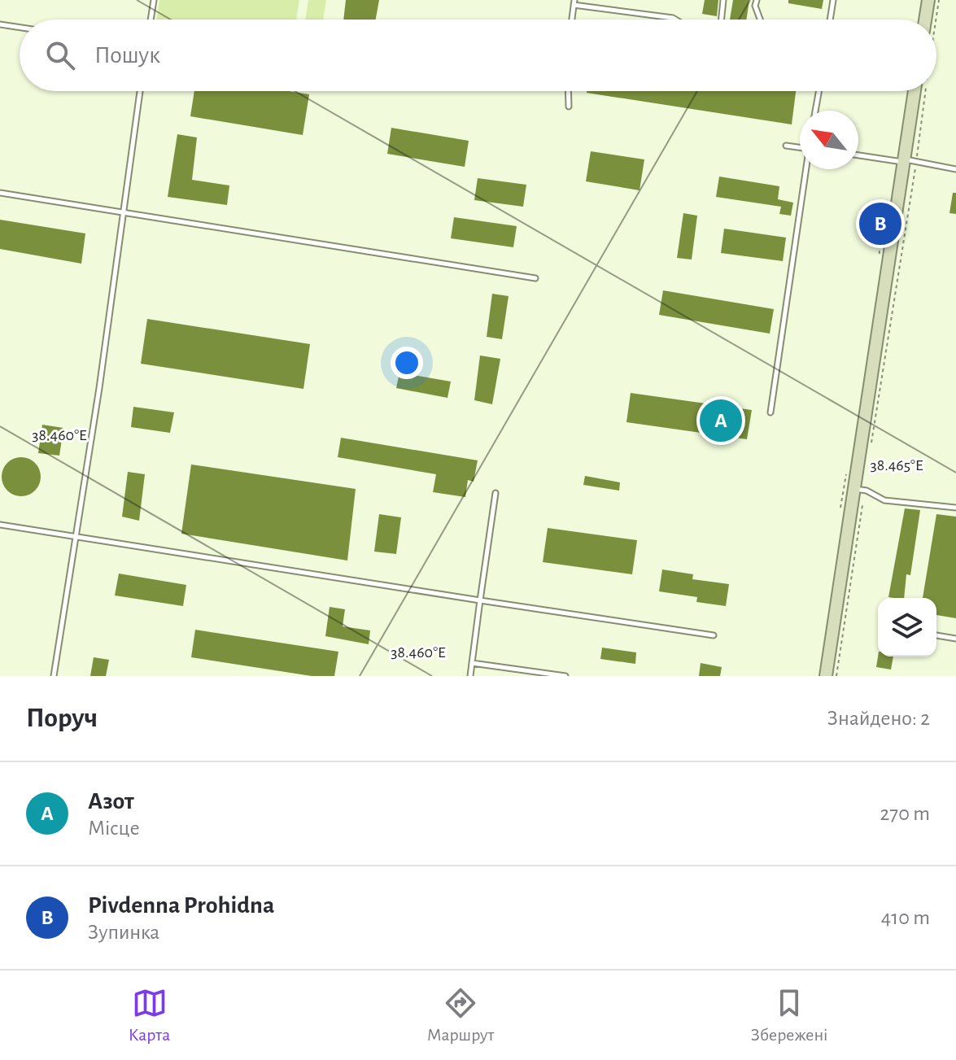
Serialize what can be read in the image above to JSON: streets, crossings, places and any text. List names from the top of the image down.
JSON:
{
  "north": "top left",
  "page": {
    "search": "Пошук",
    "pins": ["B", "A"],
    "heading": ["Поруч", "Знайдено: 2"],
    "list": [
      {
        "mark": "A",
        "name": "Азот",
        "note": "Місце",
        "value": "270 m"
      },
      {
        "mark": "B",
        "name": "Pivdenna Prohidna",
        "note": "Зупинка",
        "value": "410 m"
      }
    ],
    "nav": ["Карта", "Маршрут", "Збережені"]
  },
  "coordinates": ["38.460°E", "38.465°E"]
}
